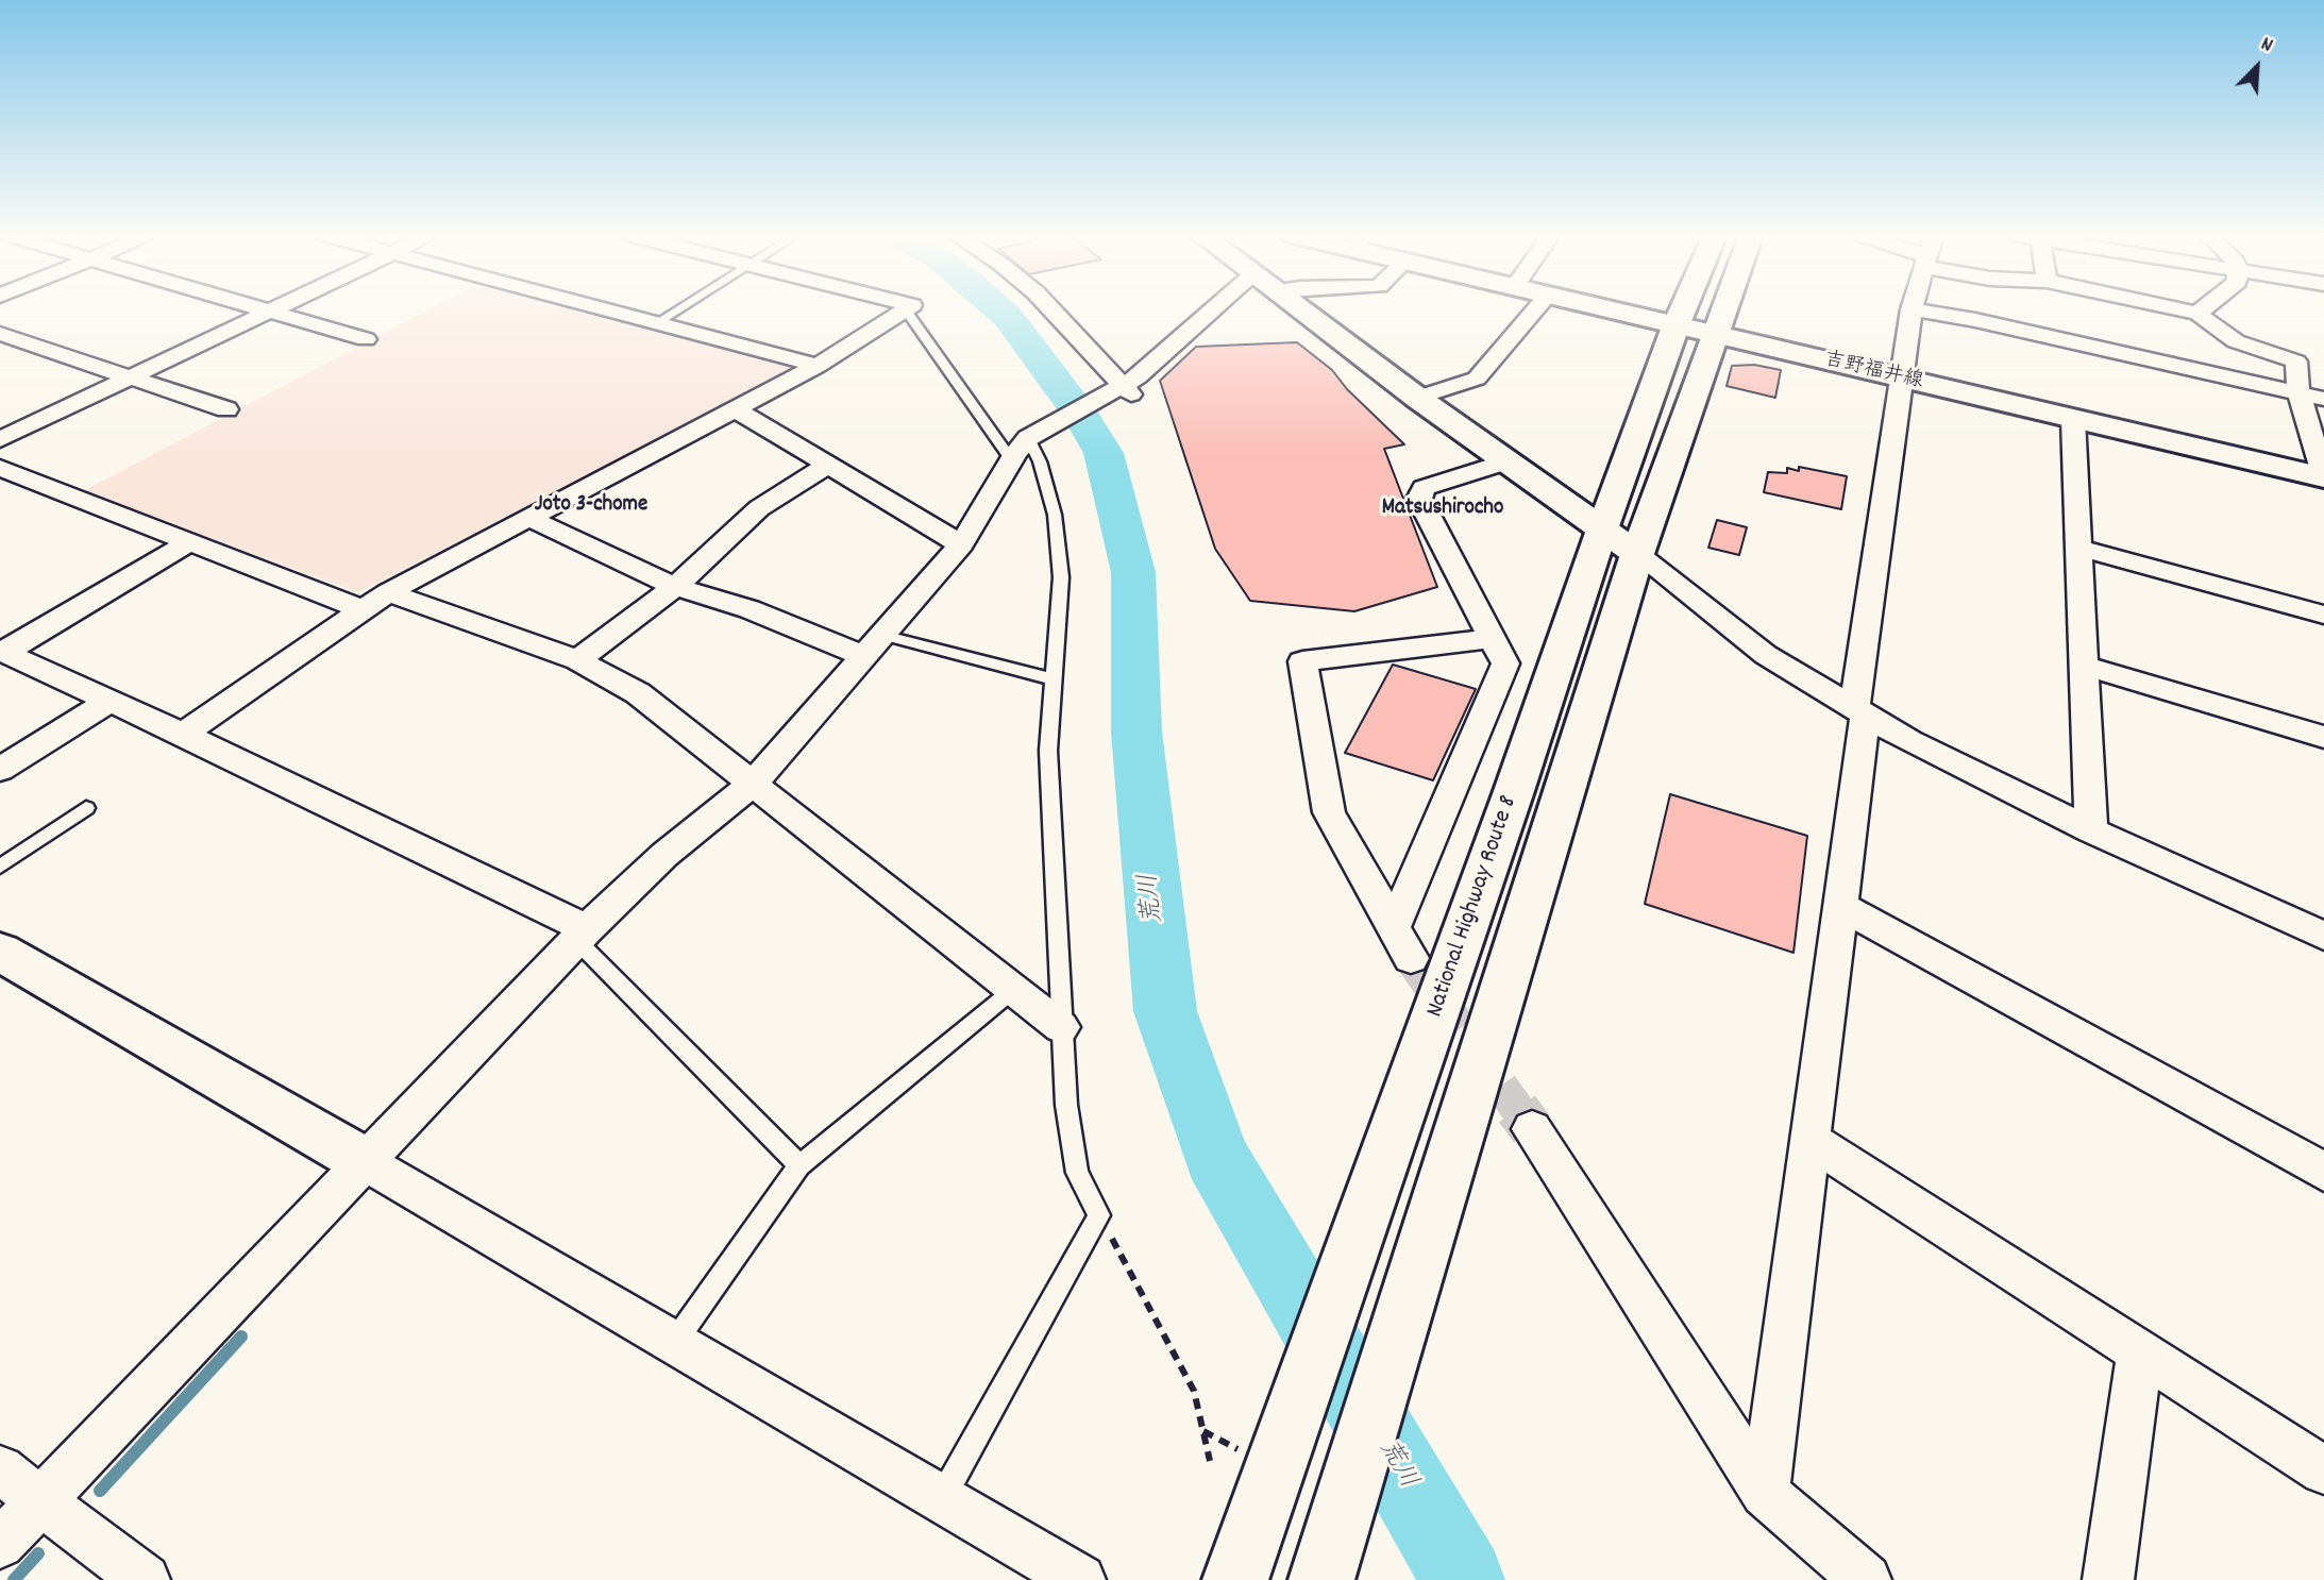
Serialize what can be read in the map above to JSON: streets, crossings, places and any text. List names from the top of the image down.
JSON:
{
  "streets": {
    "main road": ["吉野福井線", "National Highway Route 8"]
  },
  "crossings": [
    ["吉野福井線", "National Highway Route 8"]
  ],
  "districts": ["Joto 3-chome", "Matsushirocho"],
  "water": ["荒川"],
  "north": "top right"
}
